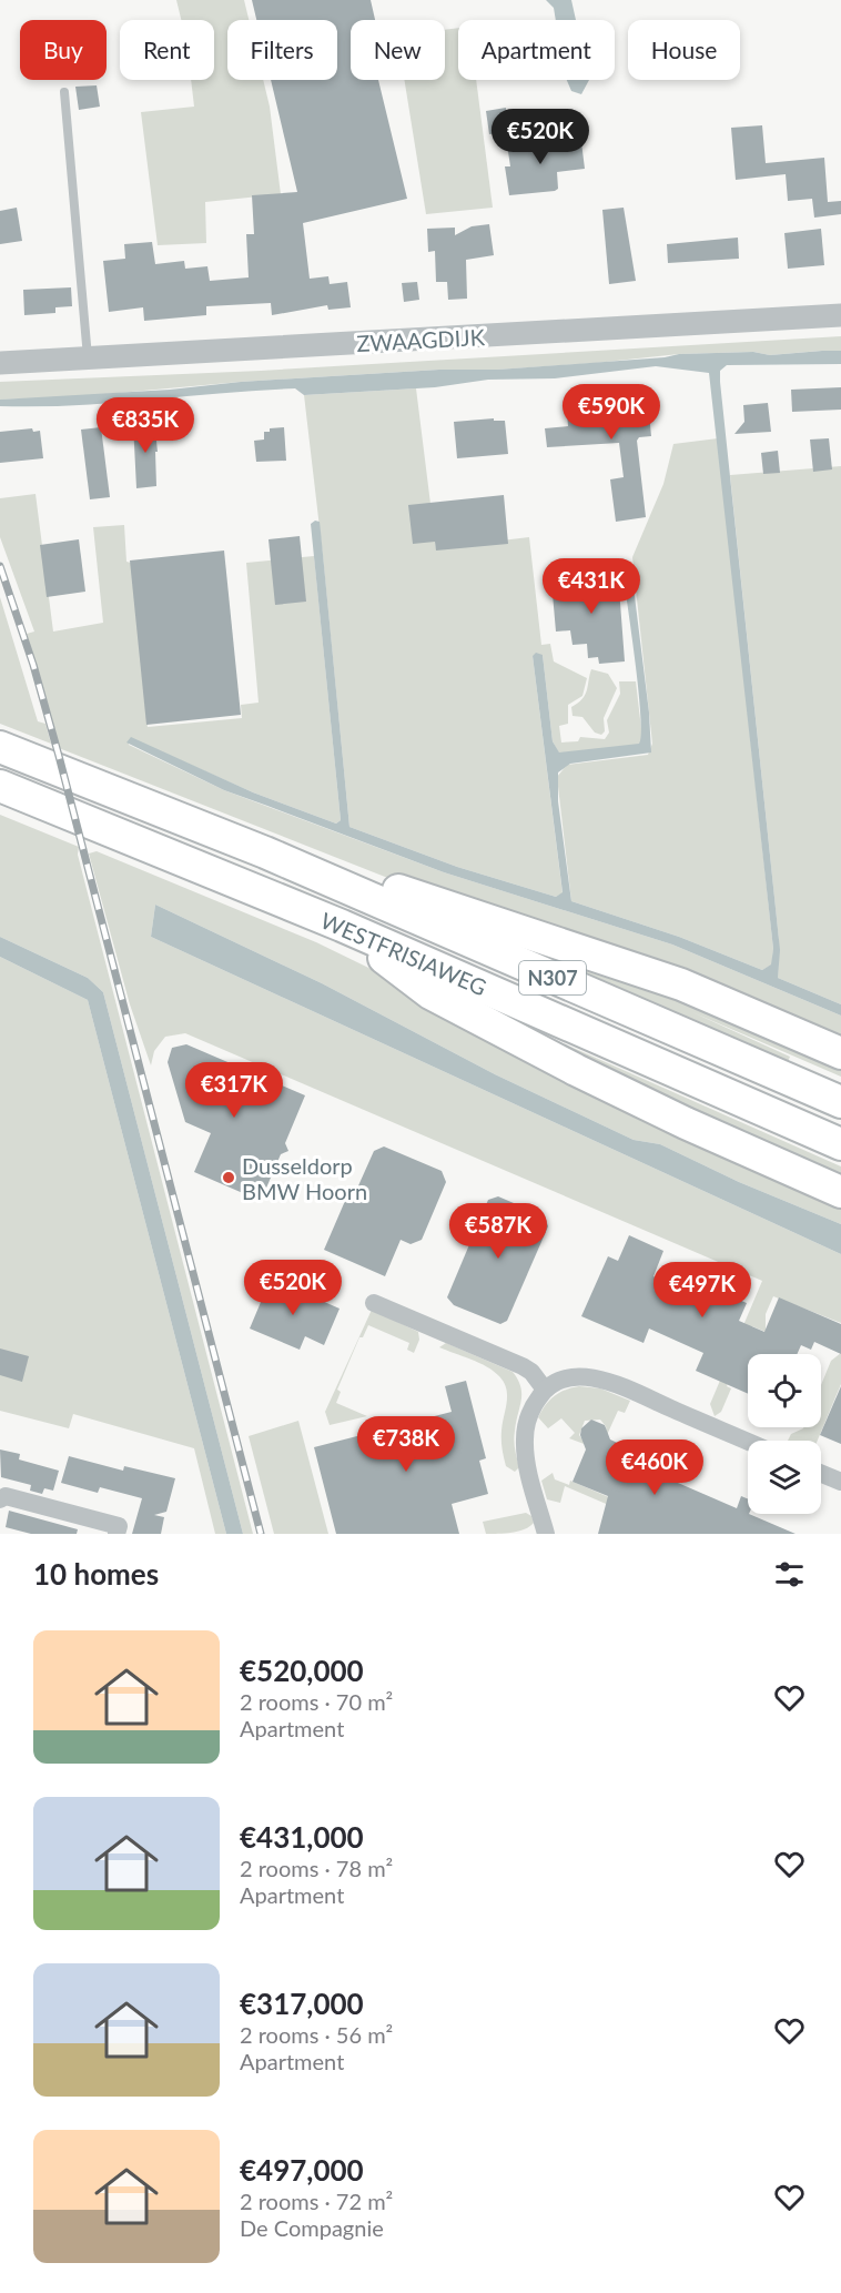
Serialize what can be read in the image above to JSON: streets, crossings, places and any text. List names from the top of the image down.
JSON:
{
  "streets": {
    "highway": ["WESTFRISIAWEG", "N307"],
    "street": ["ZWAAGDIJK"]
  },
  "crossings": [
    ["WESTFRISIAWEG", "N307"]
  ],
  "places": ["Dusseldorp BMW Hoorn"],
  "page": {
    "chip": [
      "Buy",
      "Rent",
      "Filters",
      "New",
      "Apartment",
      "House"
    ],
    "price": [
      "€520K",
      "€590K",
      "€835K",
      "€431K",
      "€317K",
      "€587K",
      "€520K",
      "€497K",
      "€738K",
      "€460K"
    ],
    "heading": "10 homes",
    "list": [
      {
        "name": "€520,000",
        "note": "2 rooms · 70 m² · Apartment"
      },
      {
        "name": "€431,000",
        "note": "2 rooms · 78 m² · Apartment"
      },
      {
        "name": "€317,000",
        "note": "2 rooms · 56 m² · Apartment"
      },
      {
        "name": "€497,000",
        "note": "2 rooms · 72 m² · De Compagnie"
      }
    ]
  }
}
